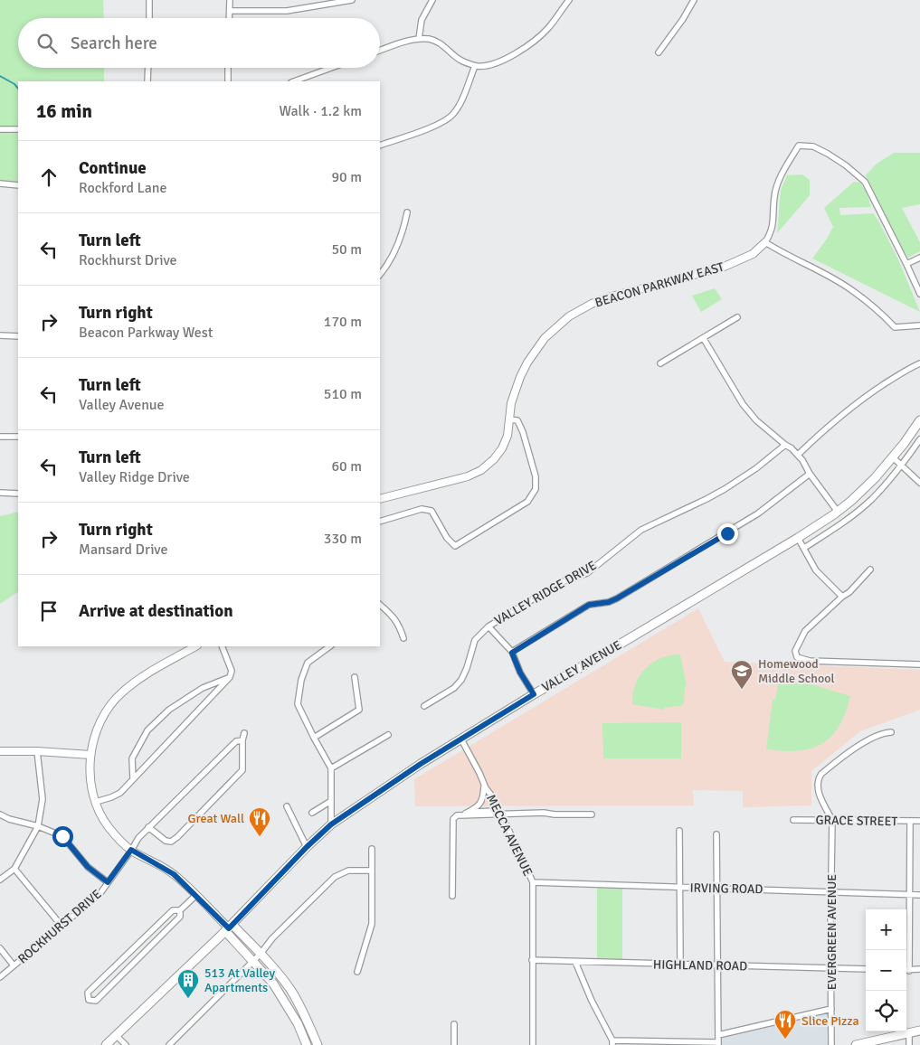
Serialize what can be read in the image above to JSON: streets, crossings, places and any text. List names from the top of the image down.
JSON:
{
  "streets": {
    "main road": ["VALLEY AVENUE"],
    "street": [
      "BEACON PARKWAY EAST",
      "VALLEY RIDGE DRIVE",
      "GRACE STREET",
      "MECCA AVENUE",
      "IRVING ROAD",
      "ROCKHURST DRIVE",
      "EVERGREEN AVENUE",
      "HIGHLAND ROAD"
    ]
  },
  "crossings": [
    ["VALLEY RIDGE DRIVE", "VALLEY AVENUE"],
    ["VALLEY AVENUE", "MECCA AVENUE"],
    ["GRACE STREET", "EVERGREEN AVENUE"],
    ["MECCA AVENUE", "IRVING ROAD"],
    ["MECCA AVENUE", "HIGHLAND ROAD"],
    ["IRVING ROAD", "EVERGREEN AVENUE"],
    ["EVERGREEN AVENUE", "HIGHLAND ROAD"]
  ],
  "places": {
    "school or university": ["Homewood Middle School"],
    "restaurant": ["Great Wall", "Slice Pizza"],
    "building": ["513 At Valley Apartments"]
  },
  "page": {
    "search": "Search here",
    "heading": ["16 min", "Walk · 1.2 km"],
    "list": [
      ["Continue", "Rockford Lane", "90 m"],
      ["Turn left", "Rockhurst Drive", "50 m"],
      ["Turn right", "Beacon Parkway West", "170 m"],
      ["Turn left", "Valley Avenue", "510 m"],
      ["Turn left", "Valley Ridge Drive", "60 m"],
      ["Turn right", "Mansard Drive", "330 m"],
      "Arrive at destination"
    ],
    "map_buttons": ["+", "−"]
  }
}
